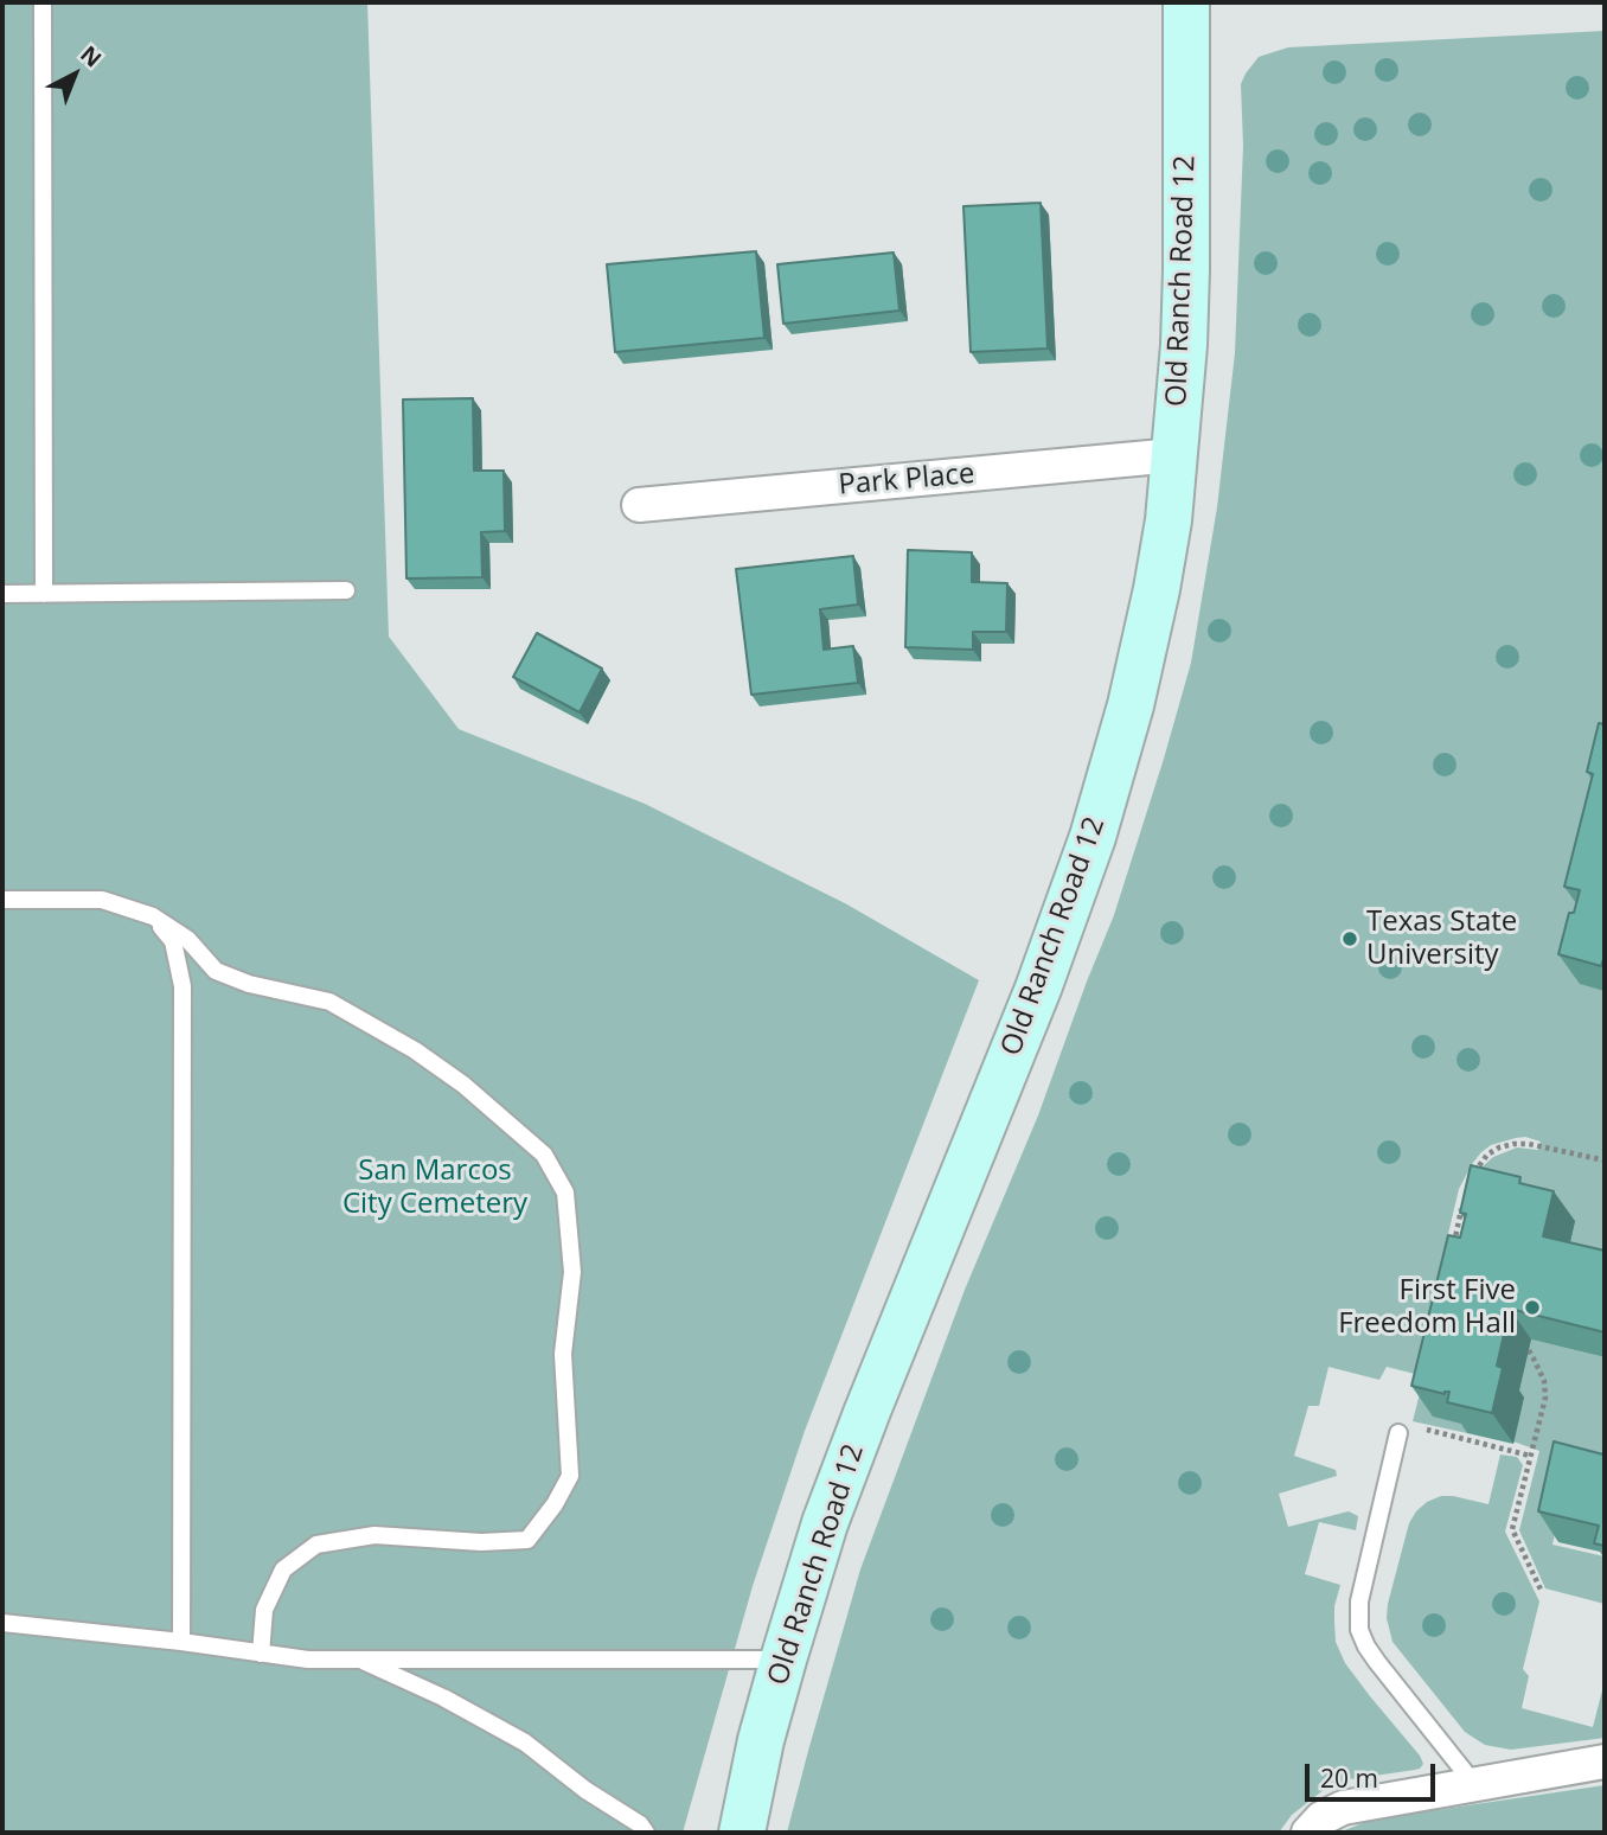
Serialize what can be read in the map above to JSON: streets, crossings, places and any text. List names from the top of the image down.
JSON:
{
  "streets": {
    "main road": ["Old Ranch Road 12"],
    "street": ["Park Place"]
  },
  "crossings": [
    ["Old Ranch Road 12", "Park Place"]
  ],
  "parks": ["San Marcos City Cemetery"],
  "places": ["Texas State University", "First Five Freedom Hall"],
  "scale_bar": "20 m",
  "north": "top right"
}
